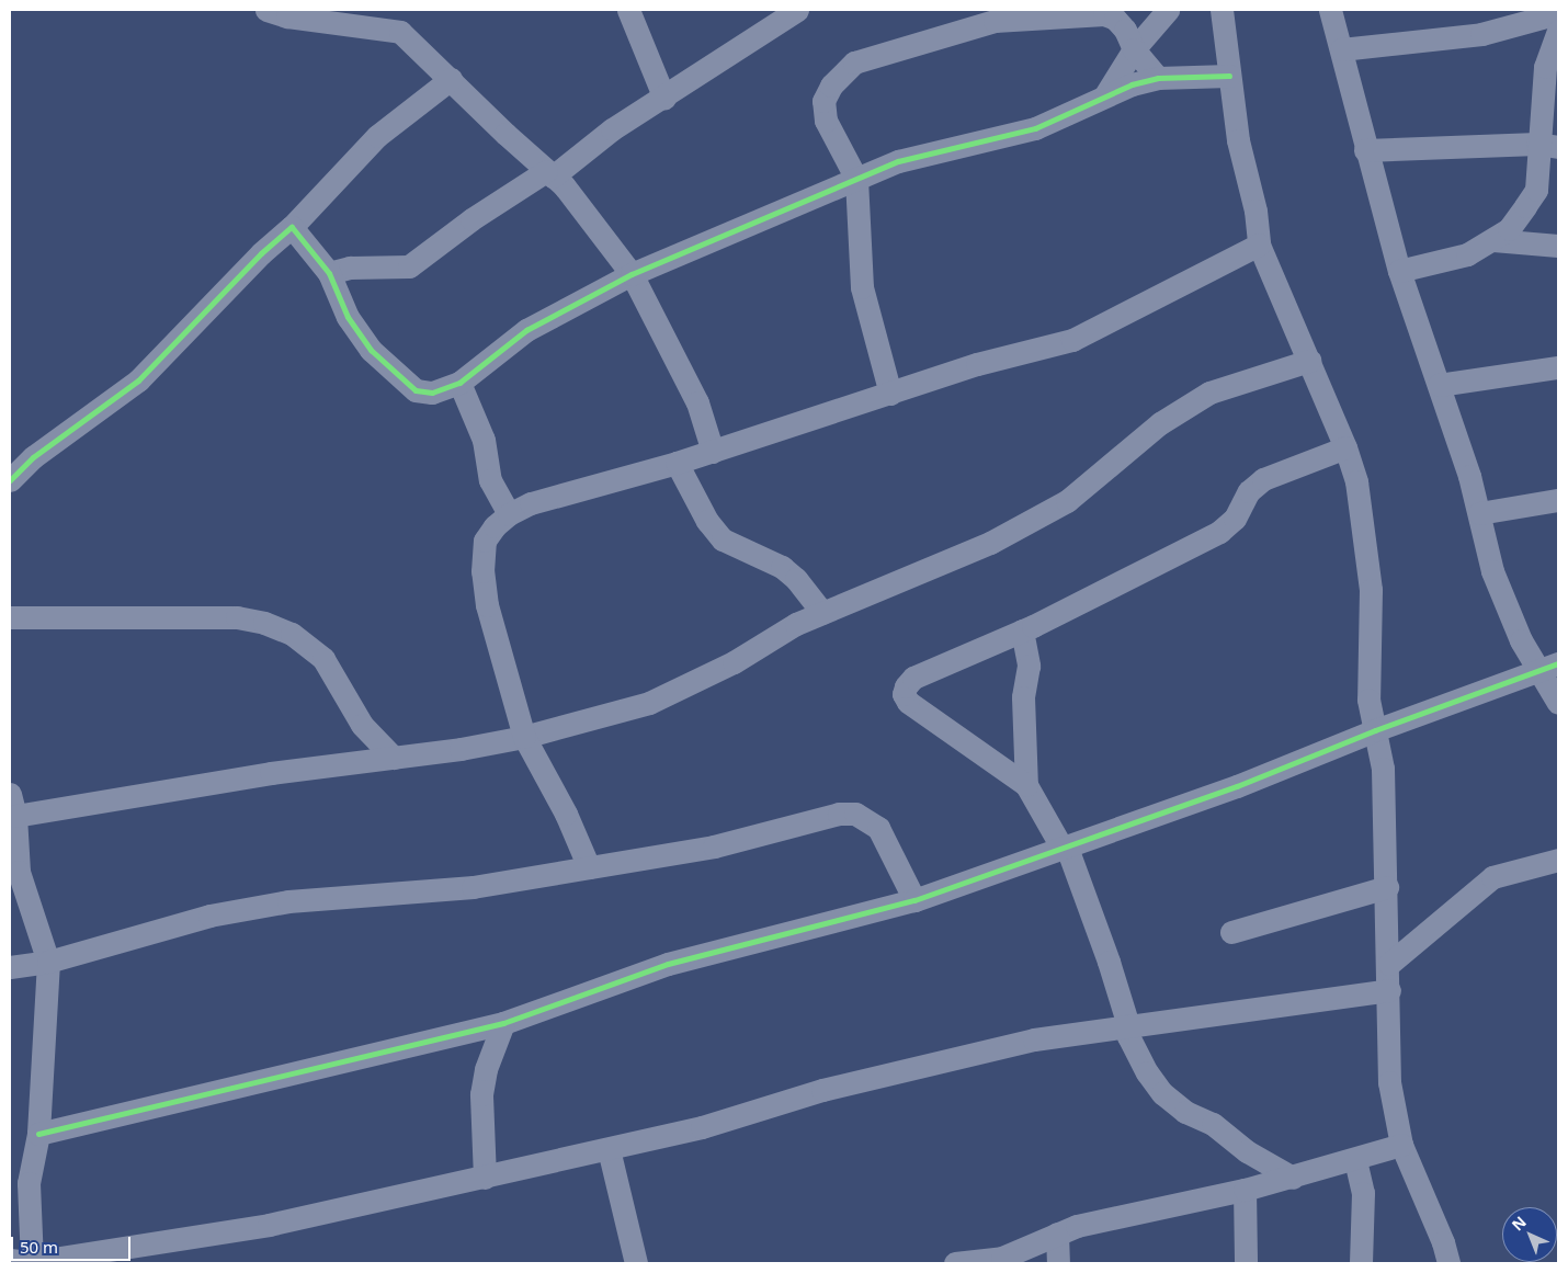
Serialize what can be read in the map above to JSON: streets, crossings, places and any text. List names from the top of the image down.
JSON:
{
  "scale_bar": "50 m",
  "north": "top left"
}
